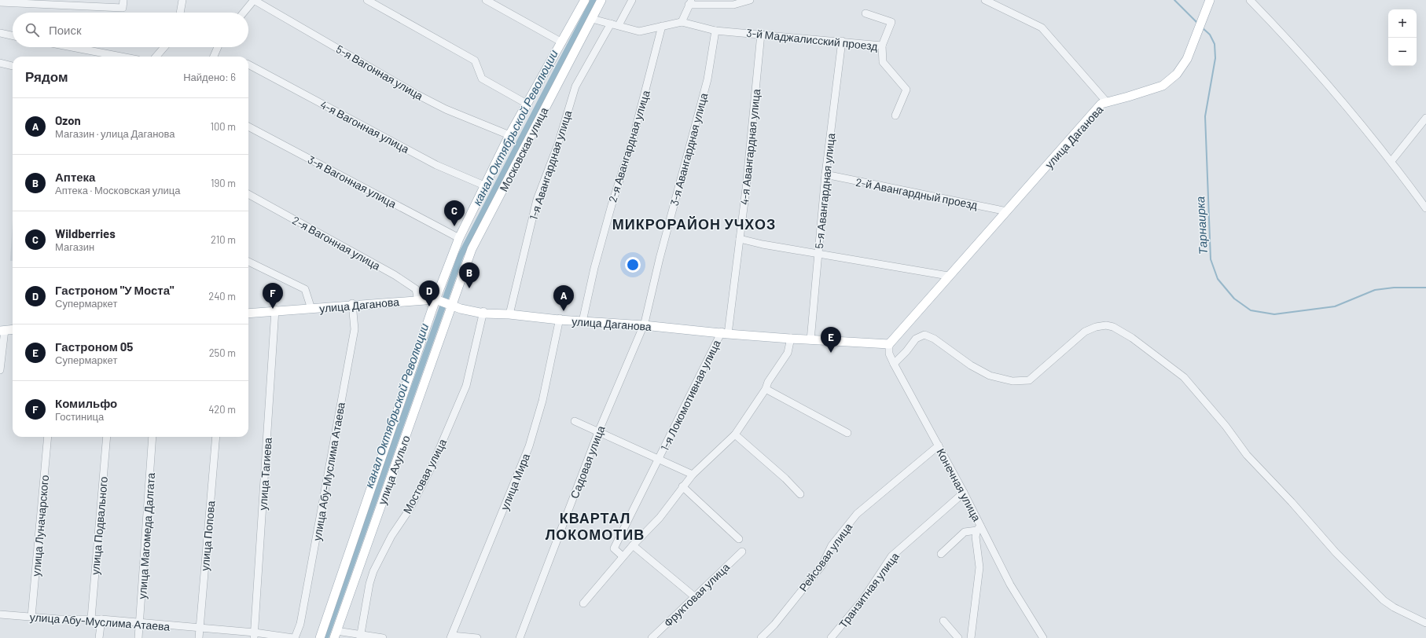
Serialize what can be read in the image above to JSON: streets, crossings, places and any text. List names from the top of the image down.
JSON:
{
  "streets": {
    "main road": ["улица Даганова", "Московская улица", "улица Ахульго"],
    "street": [
      "3-й Маджалисский проезд",
      "5-я Вагонная улица",
      "4-я Вагонная улица",
      "2-я Авангардная улица",
      "4-я Авангардная улица",
      "3-я Авангардная улица",
      "1-я Авангардная улица",
      "3-я Вагонная улица",
      "5-я Авангардная улица",
      "2-й Авангардный проезд",
      "2-я Вагонная улица",
      "1-я Локомотивная улица",
      "Садовая улица",
      "улица Абу-Муслима Атаева",
      "улица Тагиева",
      "Мостовая улица",
      "улица Мира",
      "Конечная улица",
      "улица Луначарского",
      "улица Подвального",
      "улица Магомеда Далгата",
      "улица Попова",
      "Рейсовая улица",
      "Транзитная улица",
      "Фруктовая улица"
    ]
  },
  "crossings": [
    ["3-й Маджалисский проезд", "4-я Авангардная улица"],
    ["3-й Маджалисский проезд", "3-я Авангардная улица"],
    ["3-й Маджалисский проезд", "5-я Авангардная улица"],
    ["улица Даганова", "2-я Авангардная улица"],
    ["улица Даганова", "4-я Авангардная улица"],
    ["улица Даганова", "Московская улица"],
    ["улица Даганова", "3-я Авангардная улица"],
    ["улица Даганова", "1-я Авангардная улица"],
    ["улица Даганова", "5-я Авангардная улица"],
    ["улица Даганова", "2-й Авангардный проезд"],
    ["улица Даганова", "2-я Вагонная улица"],
    ["улица Даганова", "1-я Локомотивная улица"],
    ["улица Даганова", "Садовая улица"],
    ["улица Даганова", "улица Ахульго"],
    ["улица Даганова", "улица Абу-Муслима Атаева"],
    ["улица Даганова", "улица Тагиева"],
    ["улица Даганова", "Мостовая улица"],
    ["улица Даганова", "улица Мира"],
    ["улица Даганова", "Конечная улица"],
    ["4-я Авангардная улица", "1-я Локомотивная улица"],
    ["Московская улица", "улица Ахульго"],
    ["3-я Авангардная улица", "Садовая улица"],
    ["5-я Авангардная улица", "2-й Авангардный проезд"],
    ["1-я Локомотивная улица", "Садовая улица"],
    ["улица Абу-Муслима Атаева", "улица Тагиева"],
    ["улица Абу-Муслима Атаева", "улица Луначарского"],
    ["улица Абу-Муслима Атаева", "улица Подвального"],
    ["улица Абу-Муслима Атаева", "улица Магомеда Далгата"],
    ["улица Абу-Муслима Атаева", "улица Попова"],
    ["Конечная улица", "Рейсовая улица"],
    ["Конечная улица", "Транзитная улица"]
  ],
  "districts": ["МИКРОРАЙОН УЧХОЗ", "КВАРТАЛ ЛОКОМОТИВ"],
  "water": ["канал Октябрьской Революции", "Тарнаирка"],
  "page": {
    "map_buttons": ["+", "−"],
    "search": "Поиск",
    "heading": ["Рядом", "Найдено: 6"],
    "list": [
      {
        "mark": "A",
        "name": "Ozon",
        "note": "Магазин · улица Даганова",
        "value": "100 m"
      },
      {
        "mark": "B",
        "name": "Аптека",
        "note": "Аптека · Московская улица",
        "value": "190 m"
      },
      {
        "mark": "C",
        "name": "Wildberries",
        "note": "Магазин",
        "value": "210 m"
      },
      {
        "mark": "D",
        "name": "Гастроном \"У Моста\"",
        "note": "Супермаркет",
        "value": "240 m"
      },
      {
        "mark": "E",
        "name": "Гастроном 05",
        "note": "Супермаркет",
        "value": "250 m"
      },
      {
        "mark": "F",
        "name": "Комильфо",
        "note": "Гостиница",
        "value": "420 m"
      }
    ],
    "pins": [
      "C",
      "B",
      "D",
      "F",
      "A",
      "E"
    ]
  }
}
